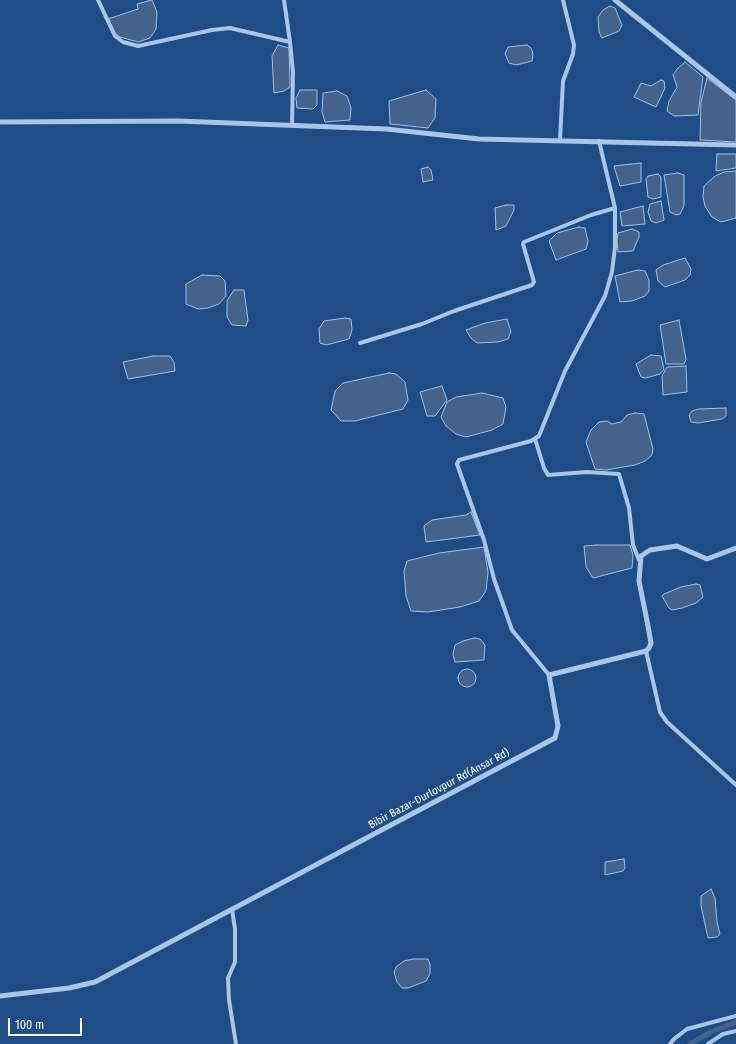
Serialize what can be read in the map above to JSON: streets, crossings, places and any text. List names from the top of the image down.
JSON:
{
  "streets": {
    "street": ["Bibir Bazar-Durlovpur Rd(Ansar Rd)"]
  },
  "scale_bar": "100 m"
}
